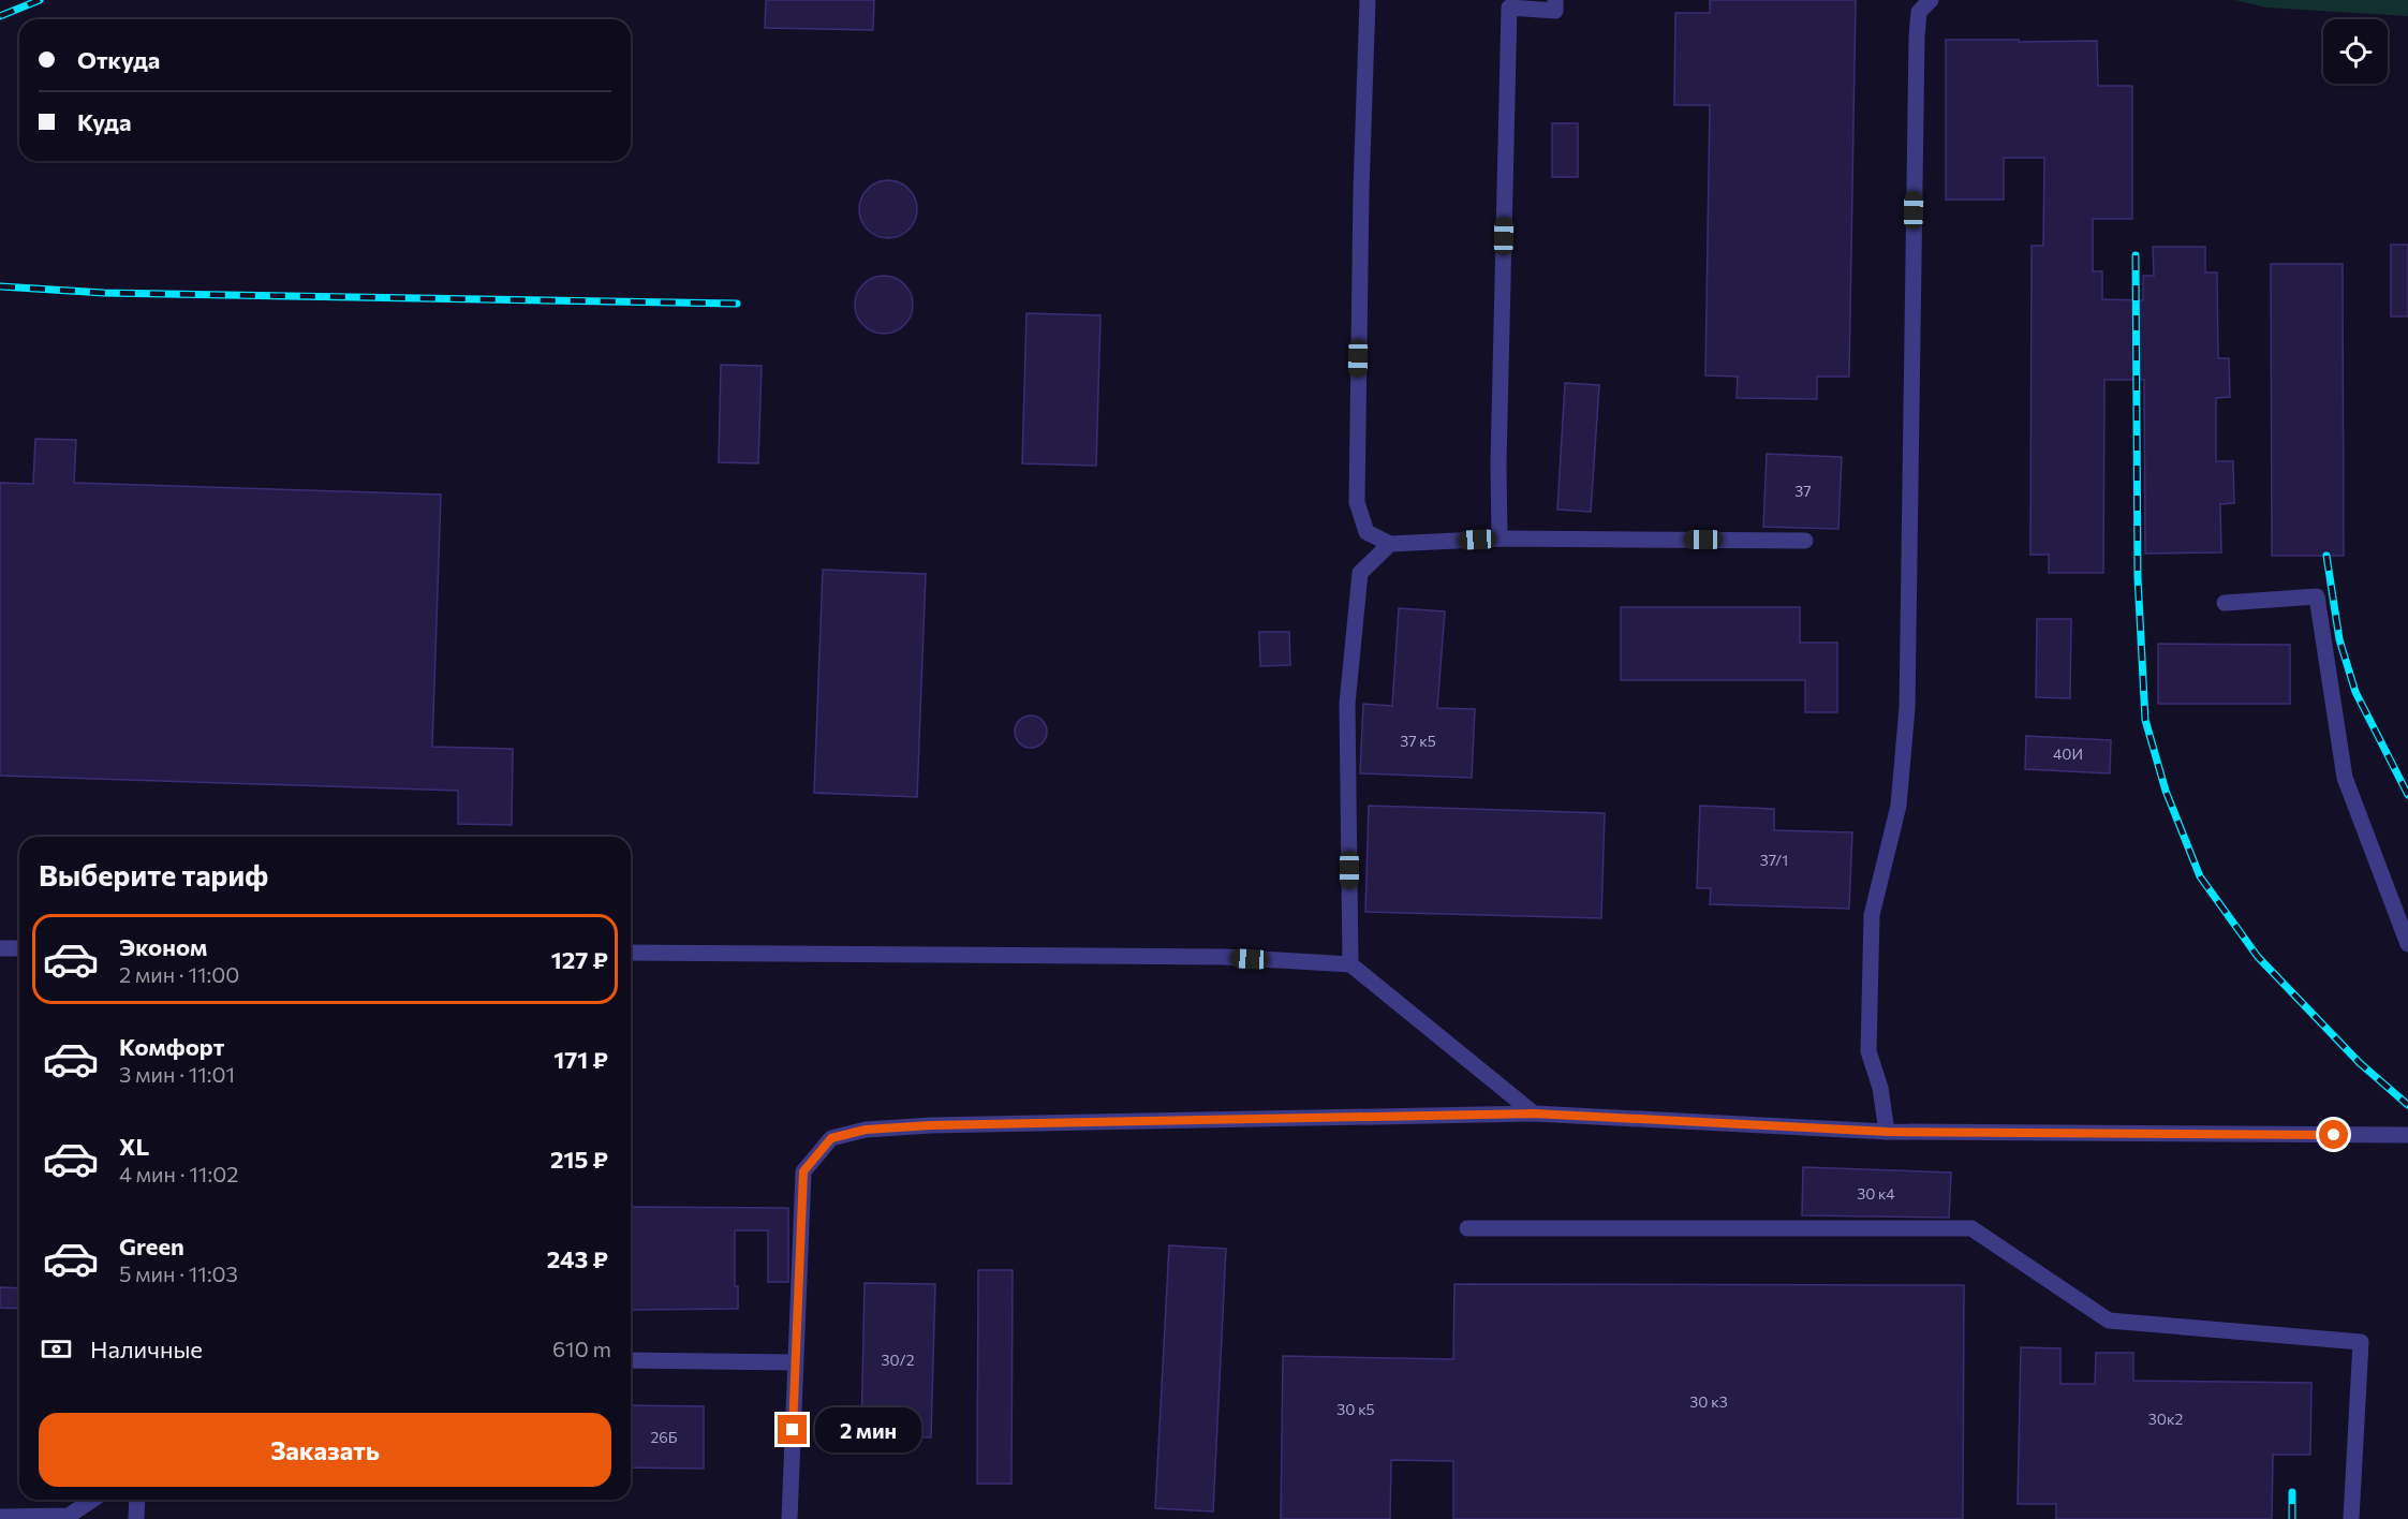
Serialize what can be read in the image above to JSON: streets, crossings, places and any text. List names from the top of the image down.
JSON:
{
  "house_numbers": [
    "37",
    "37 к5",
    "40И",
    "37/1",
    "30 к4",
    "30/2",
    "30 к3",
    "30 к5",
    "30к2",
    "26Б"
  ],
  "page": {
    "banner": ["Откуда", "Куда"],
    "heading": "Выберите тариф",
    "list": [
      {
        "name": "Эконом",
        "note": "2 мин · 11:00",
        "value": "127 ₽"
      },
      {
        "name": "Комфорт",
        "note": "3 мин · 11:01",
        "value": "171 ₽"
      },
      {
        "name": "XL",
        "note": "4 мин · 11:02",
        "value": "215 ₽"
      },
      {
        "name": "Green",
        "note": "5 мин · 11:03",
        "value": "243 ₽"
      }
    ],
    "pay": ["Наличные", "610 m"],
    "buttons": "Заказать",
    "bubble": "2 мин"
  }
}
